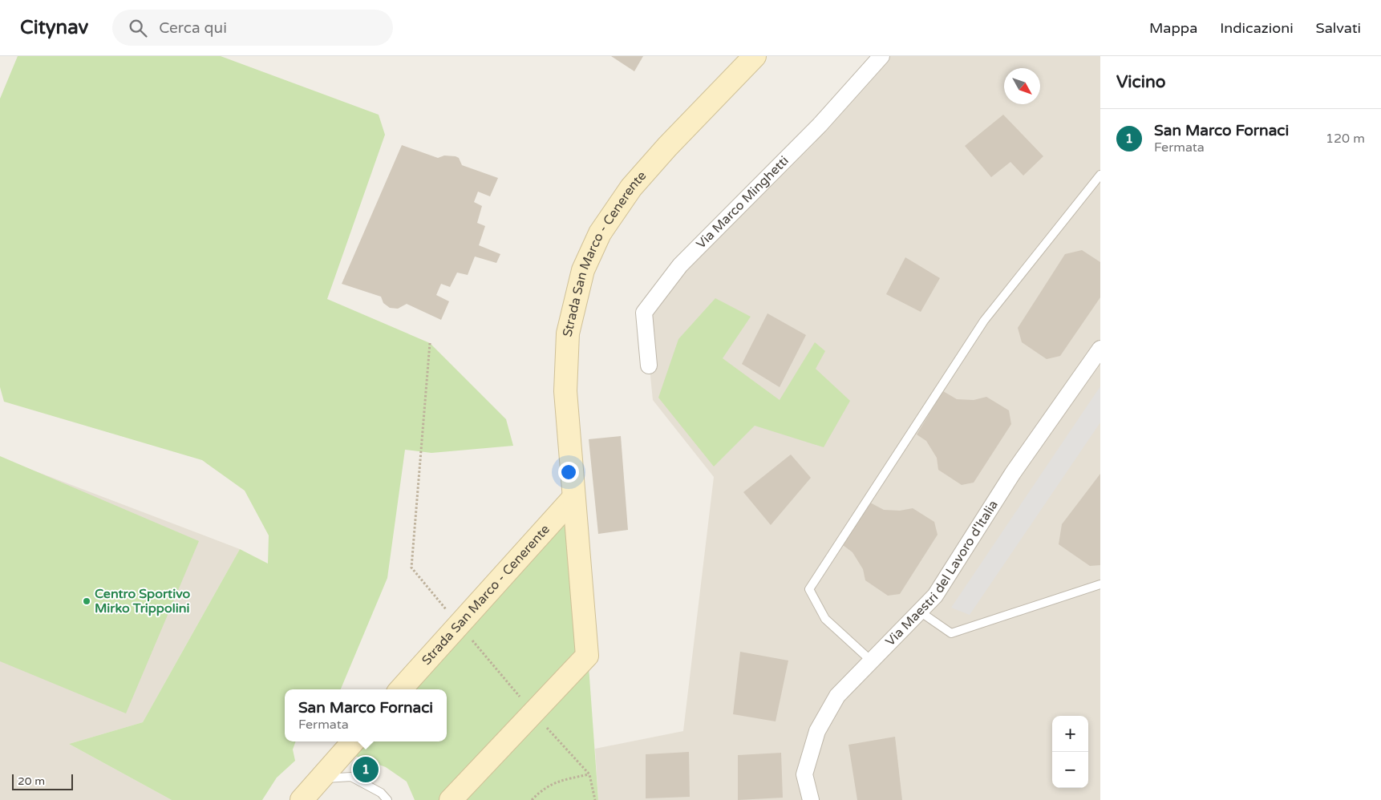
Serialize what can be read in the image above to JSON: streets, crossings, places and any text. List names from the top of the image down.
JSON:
{
  "streets": {
    "main road": ["Strada San Marco - Cenerente"],
    "street": ["Via Marco Minghetti", "Via Maestri del Lavoro d'Italia"]
  },
  "places": ["Centro Sportivo Mirko Trippolini"],
  "scale_bar": "20 m",
  "north": "bottom right",
  "page": {
    "header": "Citynav",
    "search": "Cerca qui",
    "nav": ["Mappa", "Indicazioni", "Salvati"],
    "heading": "Vicino",
    "list": [
      {
        "mark": "1",
        "name": "San Marco Fornaci",
        "note": "Fermata",
        "value": "120 m"
      }
    ],
    "popup": ["San Marco Fornaci", "Fermata"],
    "map_buttons": ["+", "−"],
    "pins": "1",
    "scale": "20 m"
  }
}
